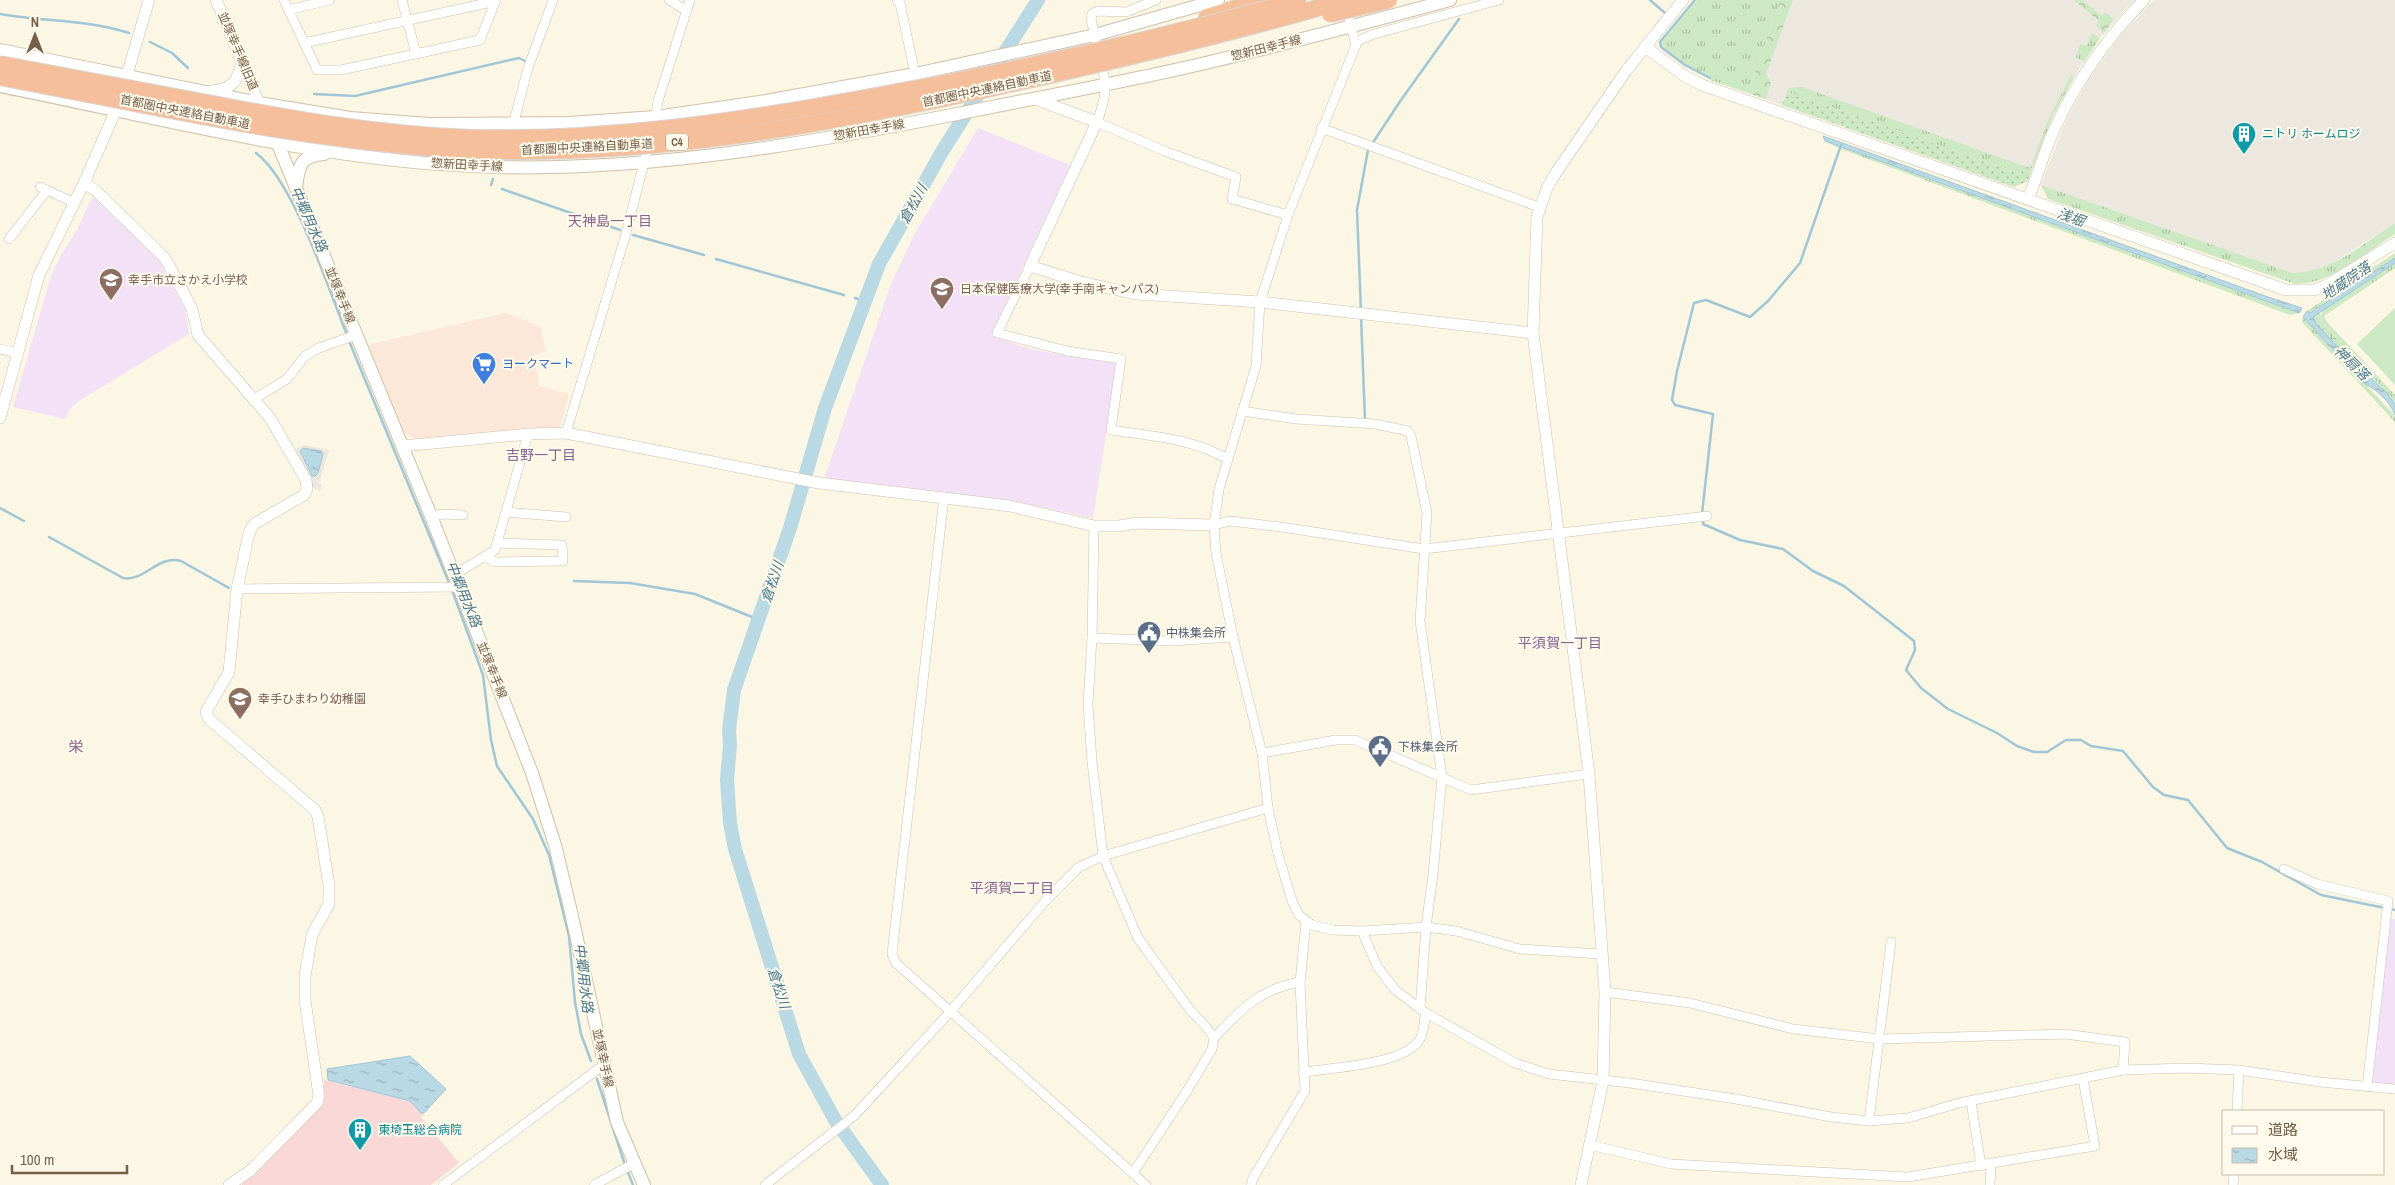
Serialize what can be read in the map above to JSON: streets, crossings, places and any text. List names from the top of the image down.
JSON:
{
  "streets": {
    "highway": ["首都圏中央連絡自動車道", "C4"],
    "main road": ["惣新田幸手線", "並塚幸手線"],
    "street": ["並塚幸手線旧道"]
  },
  "crossings": [
    ["惣新田幸手線", "並塚幸手線"],
    ["並塚幸手線旧道", "並塚幸手線"]
  ],
  "districts": [
    "天神島一丁目",
    "吉野一丁目",
    "平須賀一丁目",
    "栄",
    "平須賀二丁目"
  ],
  "water": [
    "倉松川",
    "浅堀",
    "中郷用水路",
    "地蔵院落",
    "神扇落"
  ],
  "places": {
    "building": ["ニトリ ホームロジ", "東埼玉総合病院"],
    "school or university": ["幸手市立さかえ小学校", "日本保健医療大学(幸手南キャンパス)", "幸手ひまわり幼稚園"],
    "supermarket": ["ヨークマート"],
    "public building": ["中株集会所", "下株集会所"]
  },
  "legend": ["道路", "水域"],
  "scale_bar": "100 m",
  "north": "top"
}
